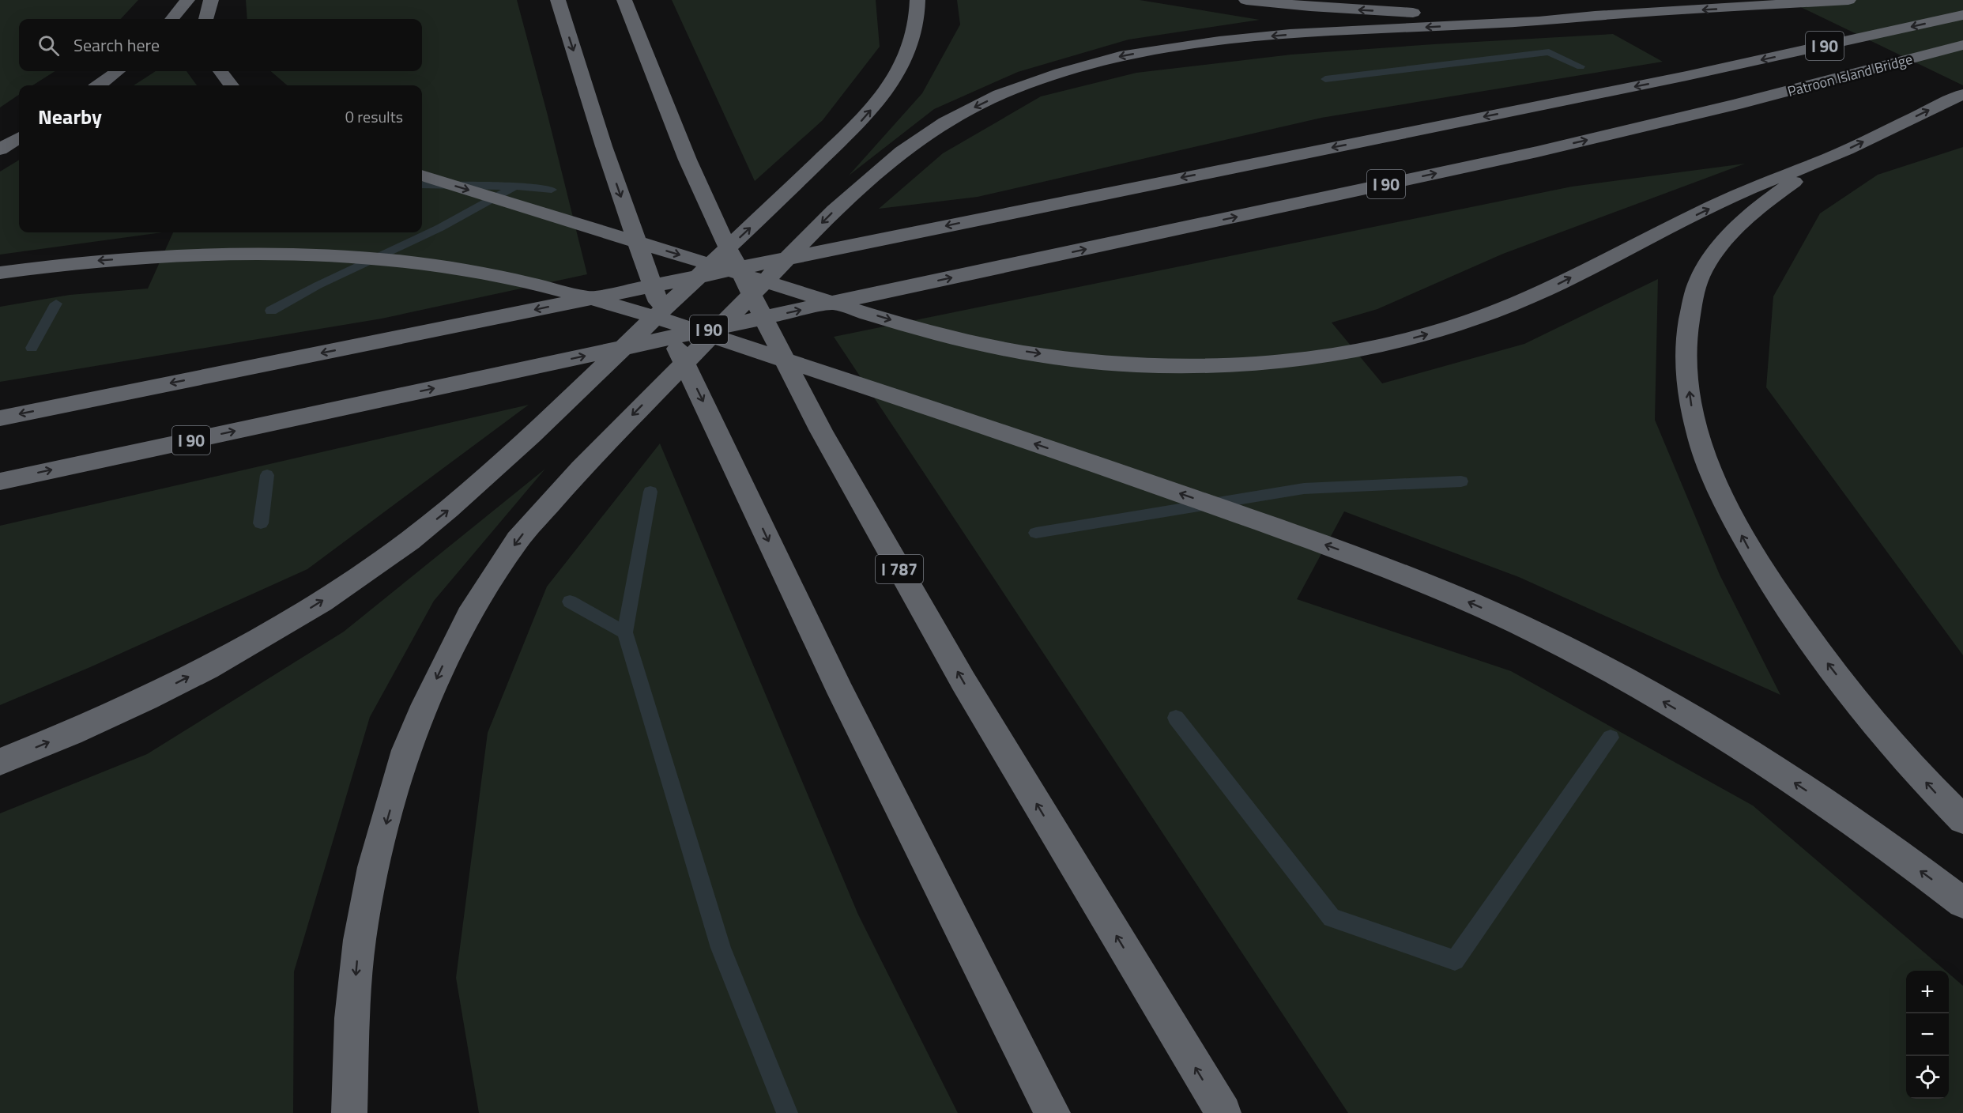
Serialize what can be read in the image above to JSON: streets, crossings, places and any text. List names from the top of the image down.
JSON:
{
  "streets": {
    "highway": ["I 90", "Patroon Island Bridge", "I 787"]
  },
  "page": {
    "search": "Search here",
    "heading": ["Nearby", "0 results"],
    "map_buttons": ["+", "−"]
  }
}
